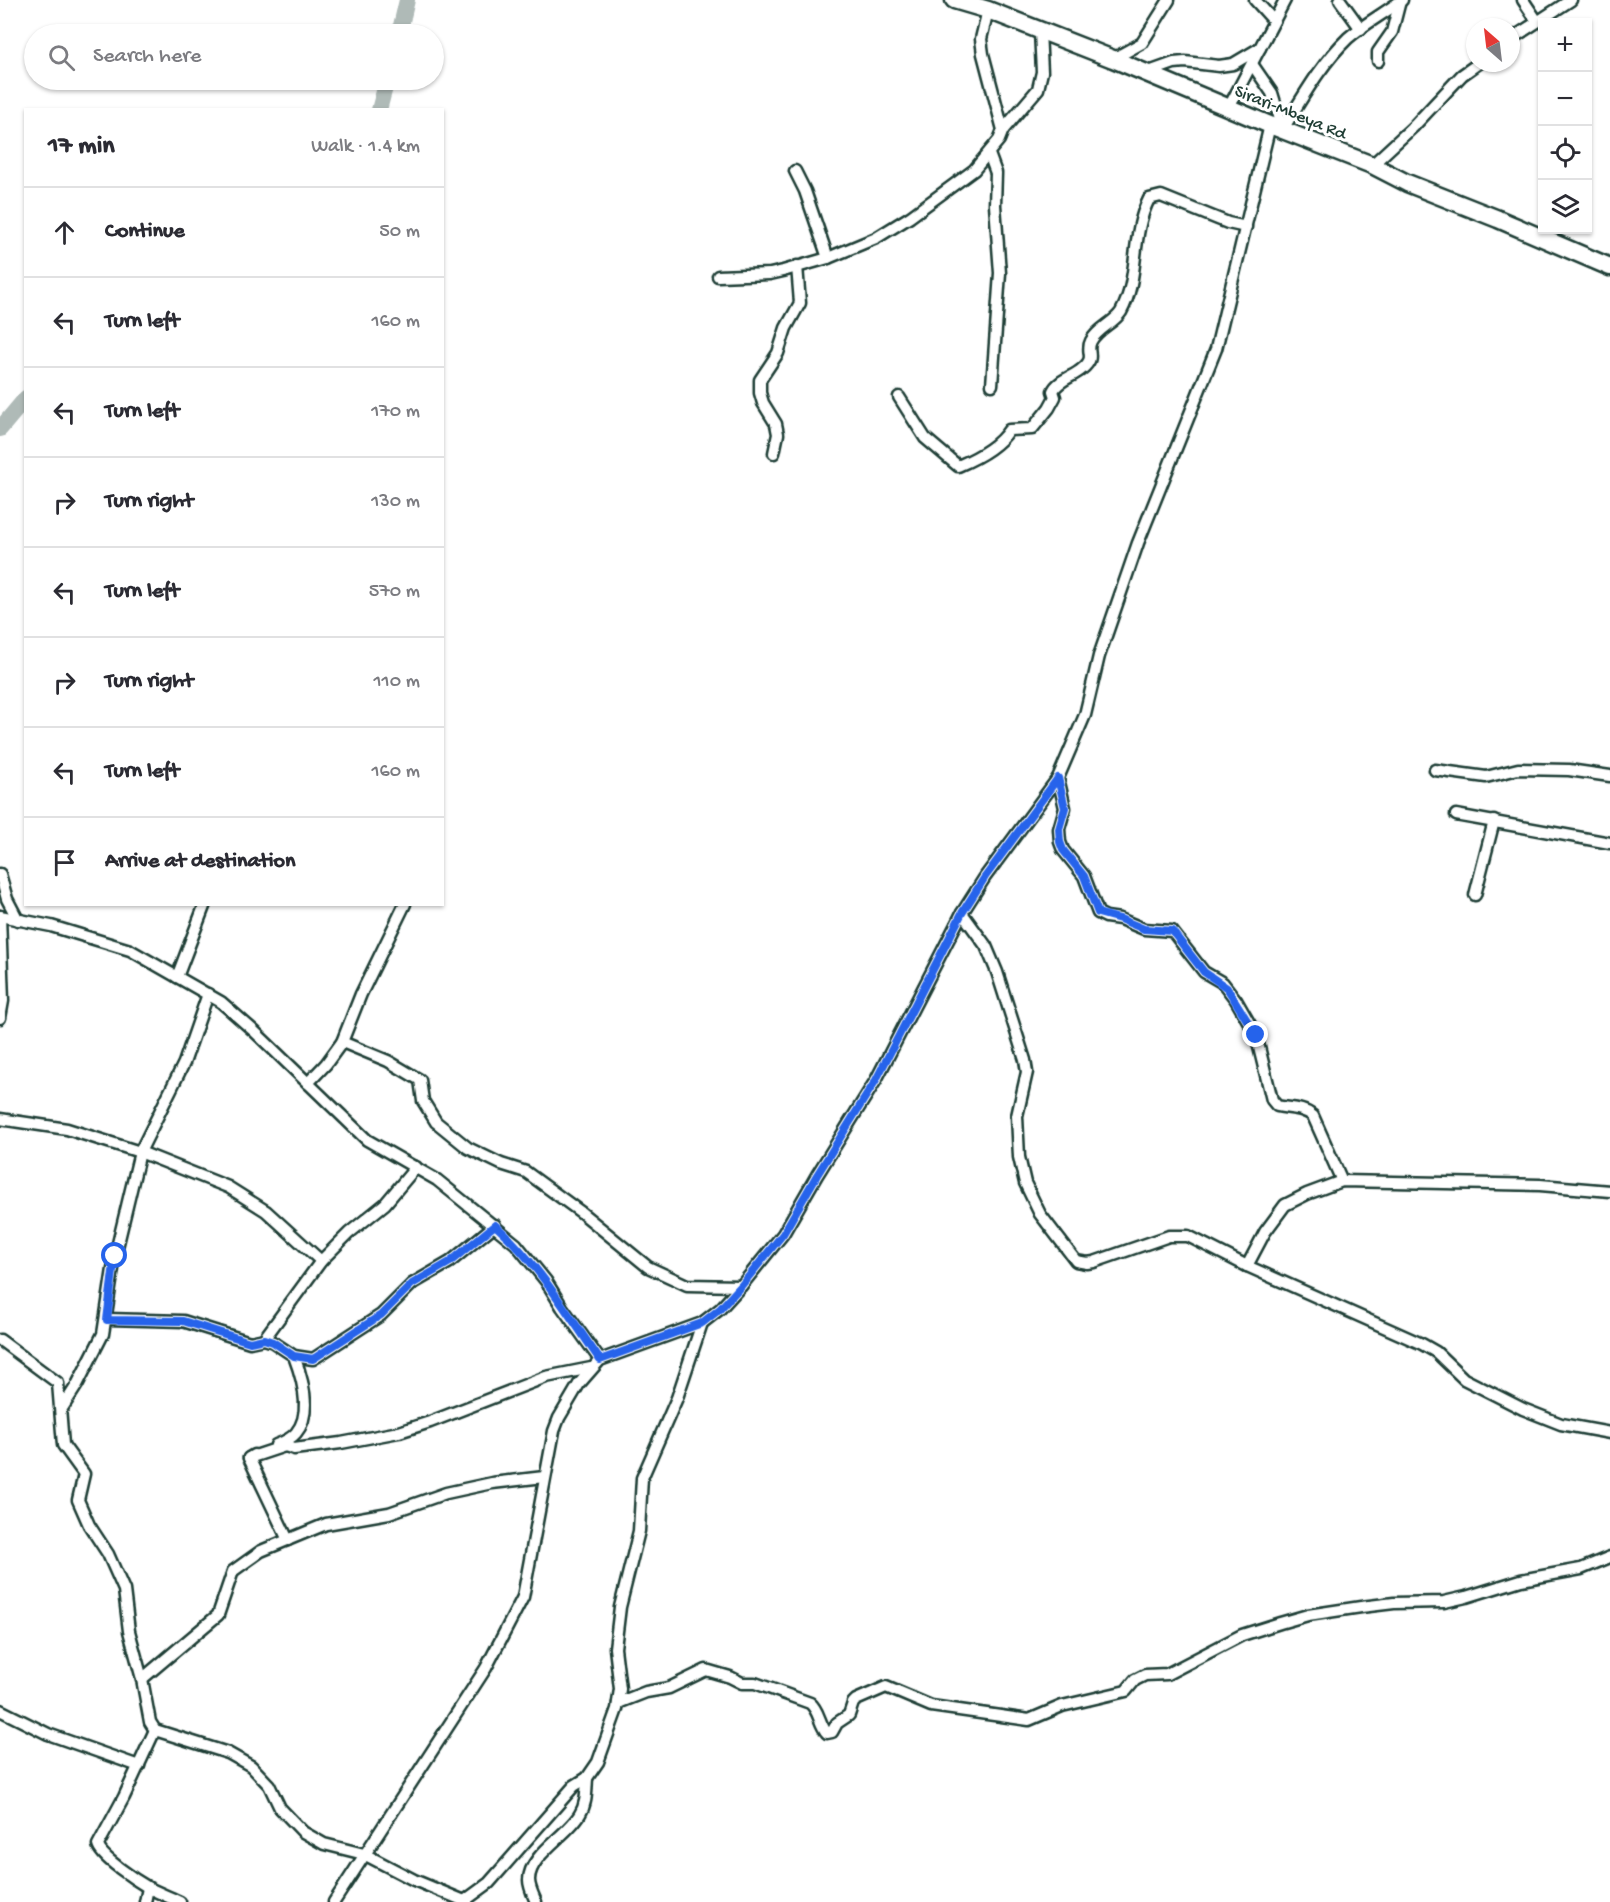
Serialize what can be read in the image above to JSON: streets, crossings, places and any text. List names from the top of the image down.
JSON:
{
  "streets": {
    "highway": ["Sirari-Mbeya Rd"]
  },
  "north": "top left",
  "page": {
    "map_buttons": ["+", "−"],
    "search": "Search here",
    "heading": ["17 min", "Walk · 1.4 km"],
    "list": [
      ["Continue", "50 m"],
      ["Turn left", "160 m"],
      ["Turn left", "170 m"],
      ["Turn right", "130 m"],
      ["Turn left", "570 m"],
      ["Turn right", "110 m"],
      ["Turn left", "160 m"],
      "Arrive at destination"
    ]
  }
}
